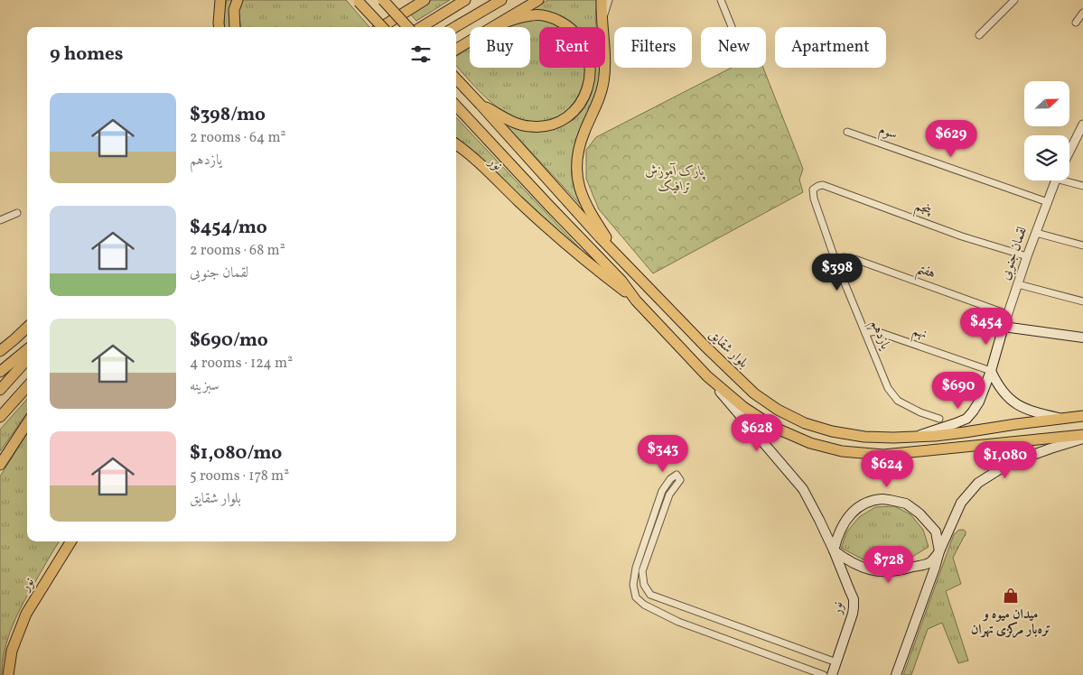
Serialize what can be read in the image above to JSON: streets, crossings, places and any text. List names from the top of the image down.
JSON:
{
  "streets": {
    "main road": ["نور", "لقمان جنوبی", "بلوار شقایق"],
    "street": [
      "سوم",
      "پنجم",
      "هفتم",
      "نهم",
      "یازدهم"
    ]
  },
  "crossings": [
    ["سوم", "لقمان جنوبی"],
    ["پنجم", "لقمان جنوبی"],
    ["پنجم", "یازدهم"],
    ["لقمان جنوبی", "هفتم"],
    ["لقمان جنوبی", "نهم"],
    ["لقمان جنوبی", "بلوار شقایق"],
    ["هفتم", "یازدهم"],
    ["نهم", "یازدهم"]
  ],
  "parks": ["پارک آموزش ترافیک"],
  "places": {
    "shop": ["میدان میوه و تره‌بار مرکزی تهران"]
  },
  "north": "right",
  "page": {
    "chip": [
      "Buy",
      "Rent",
      "Filters",
      "New",
      "Apartment"
    ],
    "heading": "9 homes",
    "list": [
      {
        "name": "$398/mo",
        "note": "2 rooms · 64 m² · یازدهم"
      },
      {
        "name": "$454/mo",
        "note": "2 rooms · 68 m² · لقمان جنوبی"
      },
      {
        "name": "$690/mo",
        "note": "4 rooms · 124 m² · سبزینه"
      },
      {
        "name": "$1,080/mo",
        "note": "5 rooms · 178 m² · بلوار شقایق"
      }
    ],
    "price": [
      "$629",
      "$398",
      "$454",
      "$690",
      "$628",
      "$343",
      "$1,080",
      "$624",
      "$728"
    ]
  }
}
